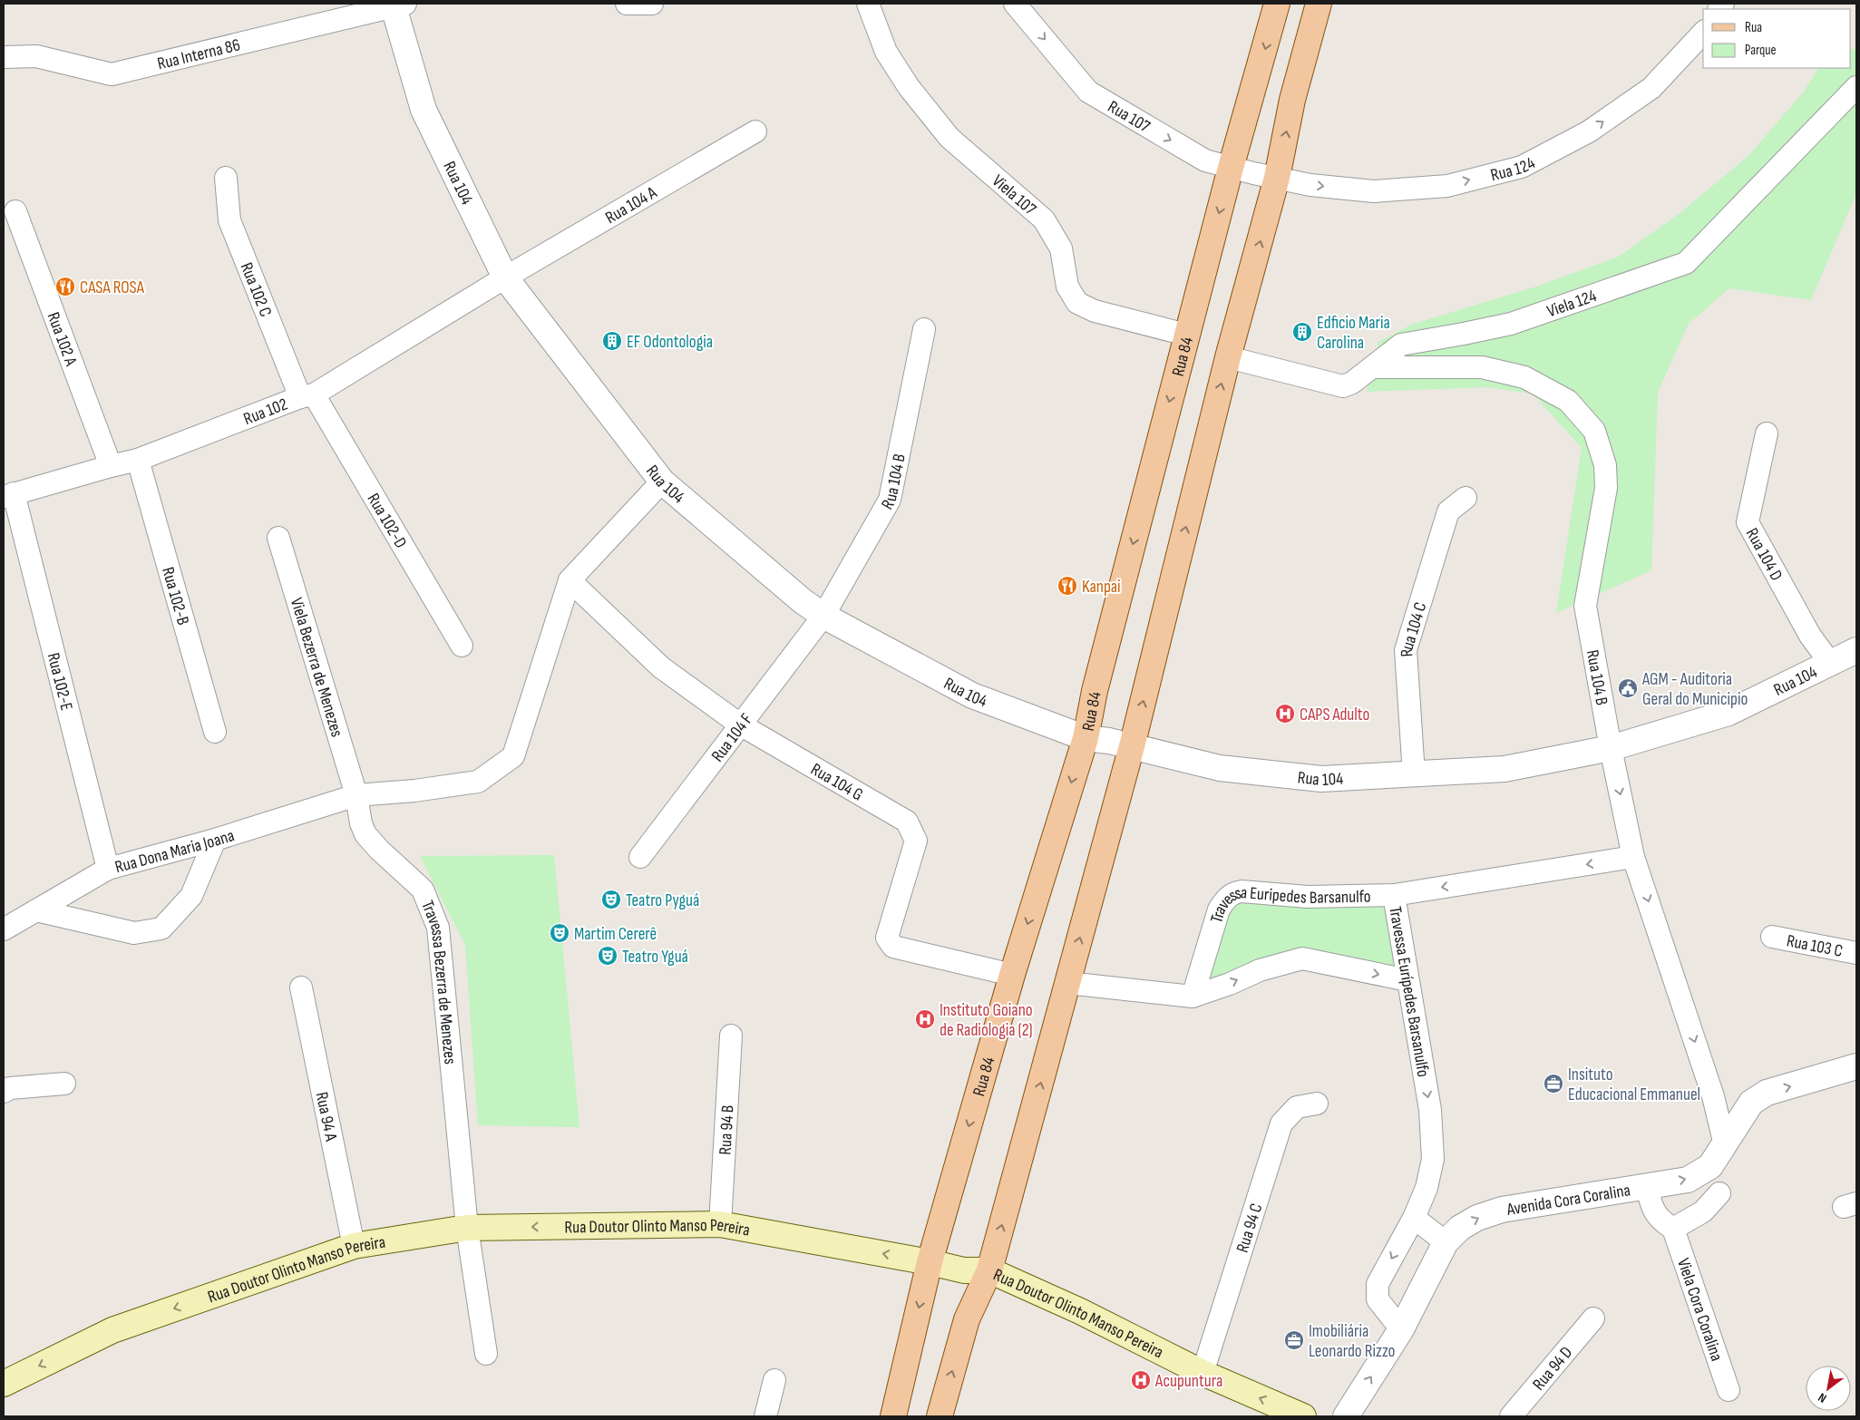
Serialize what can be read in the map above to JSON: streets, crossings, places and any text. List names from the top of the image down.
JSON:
{
  "streets": {
    "main road": ["Rua 84", "Rua Doutor Olinto Manso Pereira"],
    "street": [
      "Rua Interna 86",
      "Rua 107",
      "Rua 124",
      "Rua 104",
      "Viela 107",
      "Rua 104 A",
      "Rua 102 C",
      "Viela 124",
      "Rua 102 A",
      "Rua 102",
      "Rua 104 B",
      "Rua 102-D",
      "Rua 104 D",
      "Rua 102-B",
      "Rua 104 C",
      "Viela Bezerra de Menezes",
      "Rua 102-E",
      "Rua 104 F",
      "Rua 104 G",
      "Rua Dona Maria Joana",
      "Travessa Euripedes Barsanulfo",
      "Rua 103 C",
      "Travessa Bezerra de Menezes",
      "Travessa Eurípedes Barsanulfo",
      "Rua 94 A",
      "Rua 94 B",
      "Avenida Cora Coralina",
      "Rua 94 C",
      "Viela Cora Coralina",
      "Rua 94 D"
    ]
  },
  "crossings": [
    ["Rua Interna 86", "Rua 104"],
    ["Rua 107", "Rua 124"],
    ["Rua 107", "Rua 84"],
    ["Rua 104", "Rua 104 A"],
    ["Rua 104", "Rua 84"],
    ["Rua 104", "Rua 102"],
    ["Rua 104", "Rua 104 B"],
    ["Rua 104", "Rua 104 D"],
    ["Rua 104", "Rua 104 C"],
    ["Rua 104", "Rua 104 F"],
    ["Viela 107", "Rua 84"],
    ["Rua 104 A", "Rua 102"],
    ["Rua 102 C", "Rua 102"],
    ["Rua 102 C", "Rua 102-D"],
    ["Viela 124", "Rua 104 B"],
    ["Rua 102 A", "Rua 102"],
    ["Rua 84", "Rua 104 G"],
    ["Rua 84", "Rua Doutor Olinto Manso Pereira"],
    ["Rua 102", "Rua 102-D"],
    ["Rua 102", "Rua 102-B"],
    ["Rua 102", "Rua 102-E"],
    ["Rua 104 B", "Rua 104 F"],
    ["Viela Bezerra de Menezes", "Rua Dona Maria Joana"],
    ["Viela Bezerra de Menezes", "Travessa Bezerra de Menezes"],
    ["Rua 102-E", "Rua Dona Maria Joana"],
    ["Rua 104 F", "Rua 104 G"],
    ["Rua Dona Maria Joana", "Travessa Bezerra de Menezes"],
    ["Travessa Euripedes Barsanulfo", "Travessa Eurípedes Barsanulfo"],
    ["Travessa Bezerra de Menezes", "Rua Doutor Olinto Manso Pereira"],
    ["Rua 94 A", "Rua Doutor Olinto Manso Pereira"],
    ["Rua 94 B", "Rua Doutor Olinto Manso Pereira"],
    ["Rua 94 C", "Rua Doutor Olinto Manso Pereira"]
  ],
  "one_way": [
    "Rua 107",
    "Rua 124",
    "Avenida Cora Coralina",
    "Rua Doutor Olinto Manso Pereira"
  ],
  "places": {
    "restaurant": ["CASA ROSA", "Kanpai"],
    "building": ["Edficio Maria Carolina", "EF Odontologia"],
    "public building": ["AGM - Auditoria Geral do Municipio"],
    "hospital": ["CAPS Adulto", "Instituto Goiano de Radiologia (2)", "Acupuntura"],
    "theatre": ["Teatro Pyguá", "Martim Cererê", "Teatro Yguá"],
    "office": ["Insituto Educacional Emmanuel", "Imobiliária Leonardo Rizzo"]
  },
  "legend": ["Rua", "Parque"],
  "north": "bottom left"
}
